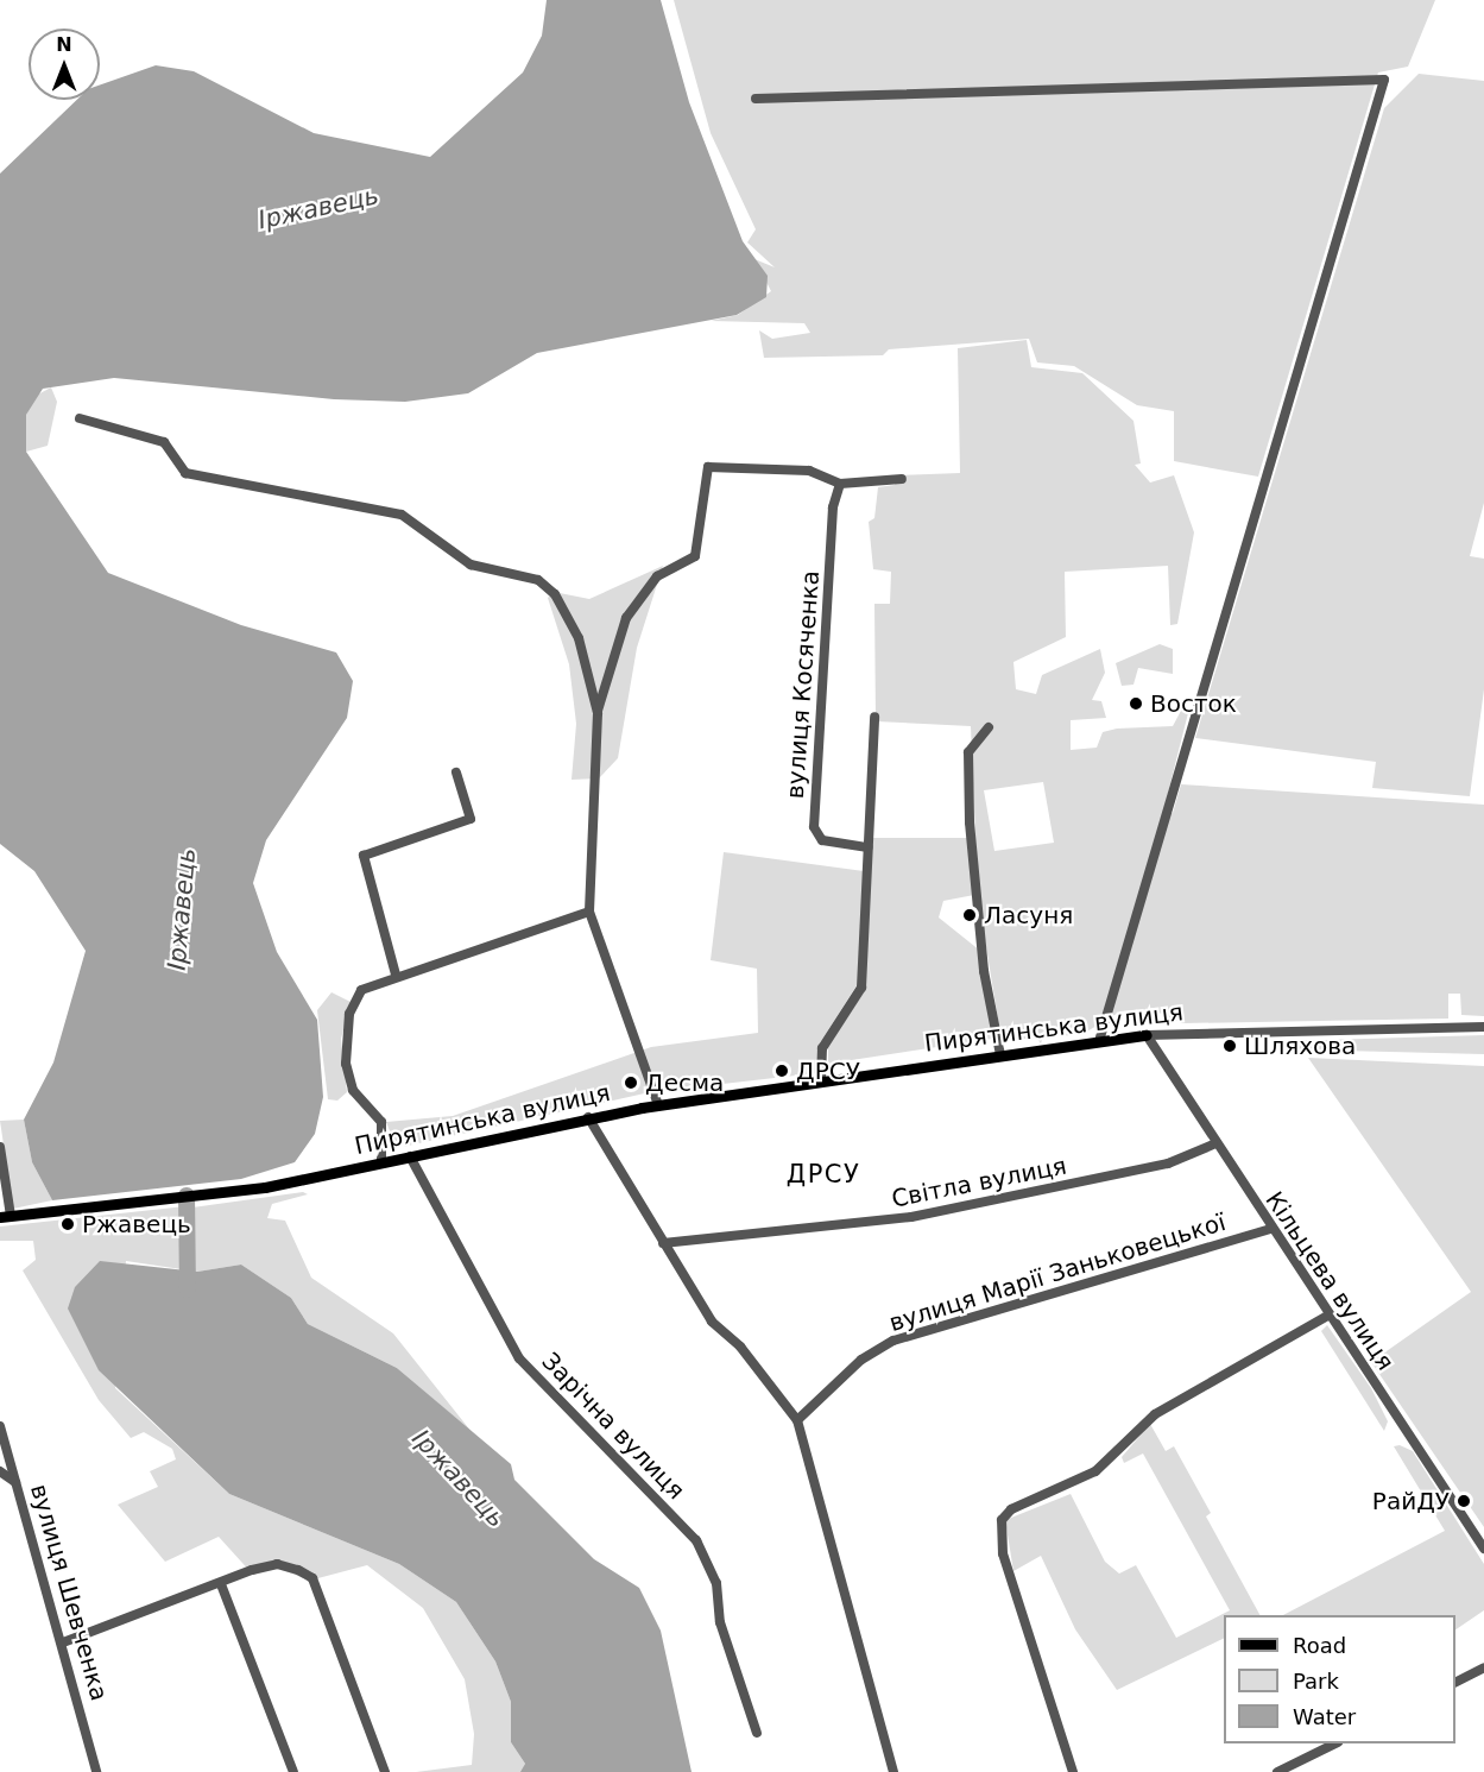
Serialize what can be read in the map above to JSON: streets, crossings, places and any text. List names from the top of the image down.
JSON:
{
  "streets": {
    "main road": ["Пирятинська вулиця"],
    "street": [
      "вулиця Косяченка",
      "Світла вулиця",
      "вулиця Марії Заньковецької",
      "Кільцева вулиця",
      "Зарічна вулиця",
      "вулиця Шевченка"
    ]
  },
  "crossings": [
    ["Пирятинська вулиця", "Кільцева вулиця"],
    ["Пирятинська вулиця", "Зарічна вулиця"],
    ["Світла вулиця", "Кільцева вулиця"],
    ["вулиця Марії Заньковецької", "Кільцева вулиця"]
  ],
  "districts": ["ДРСУ"],
  "water": ["Іржавець"],
  "places": [
    "Восток",
    "Ласуня",
    "Шляхова",
    "ДРСУ",
    "Десма",
    "Ржавець",
    "РайДУ"
  ],
  "legend": ["Road", "Park", "Water"],
  "north": "top"
}
